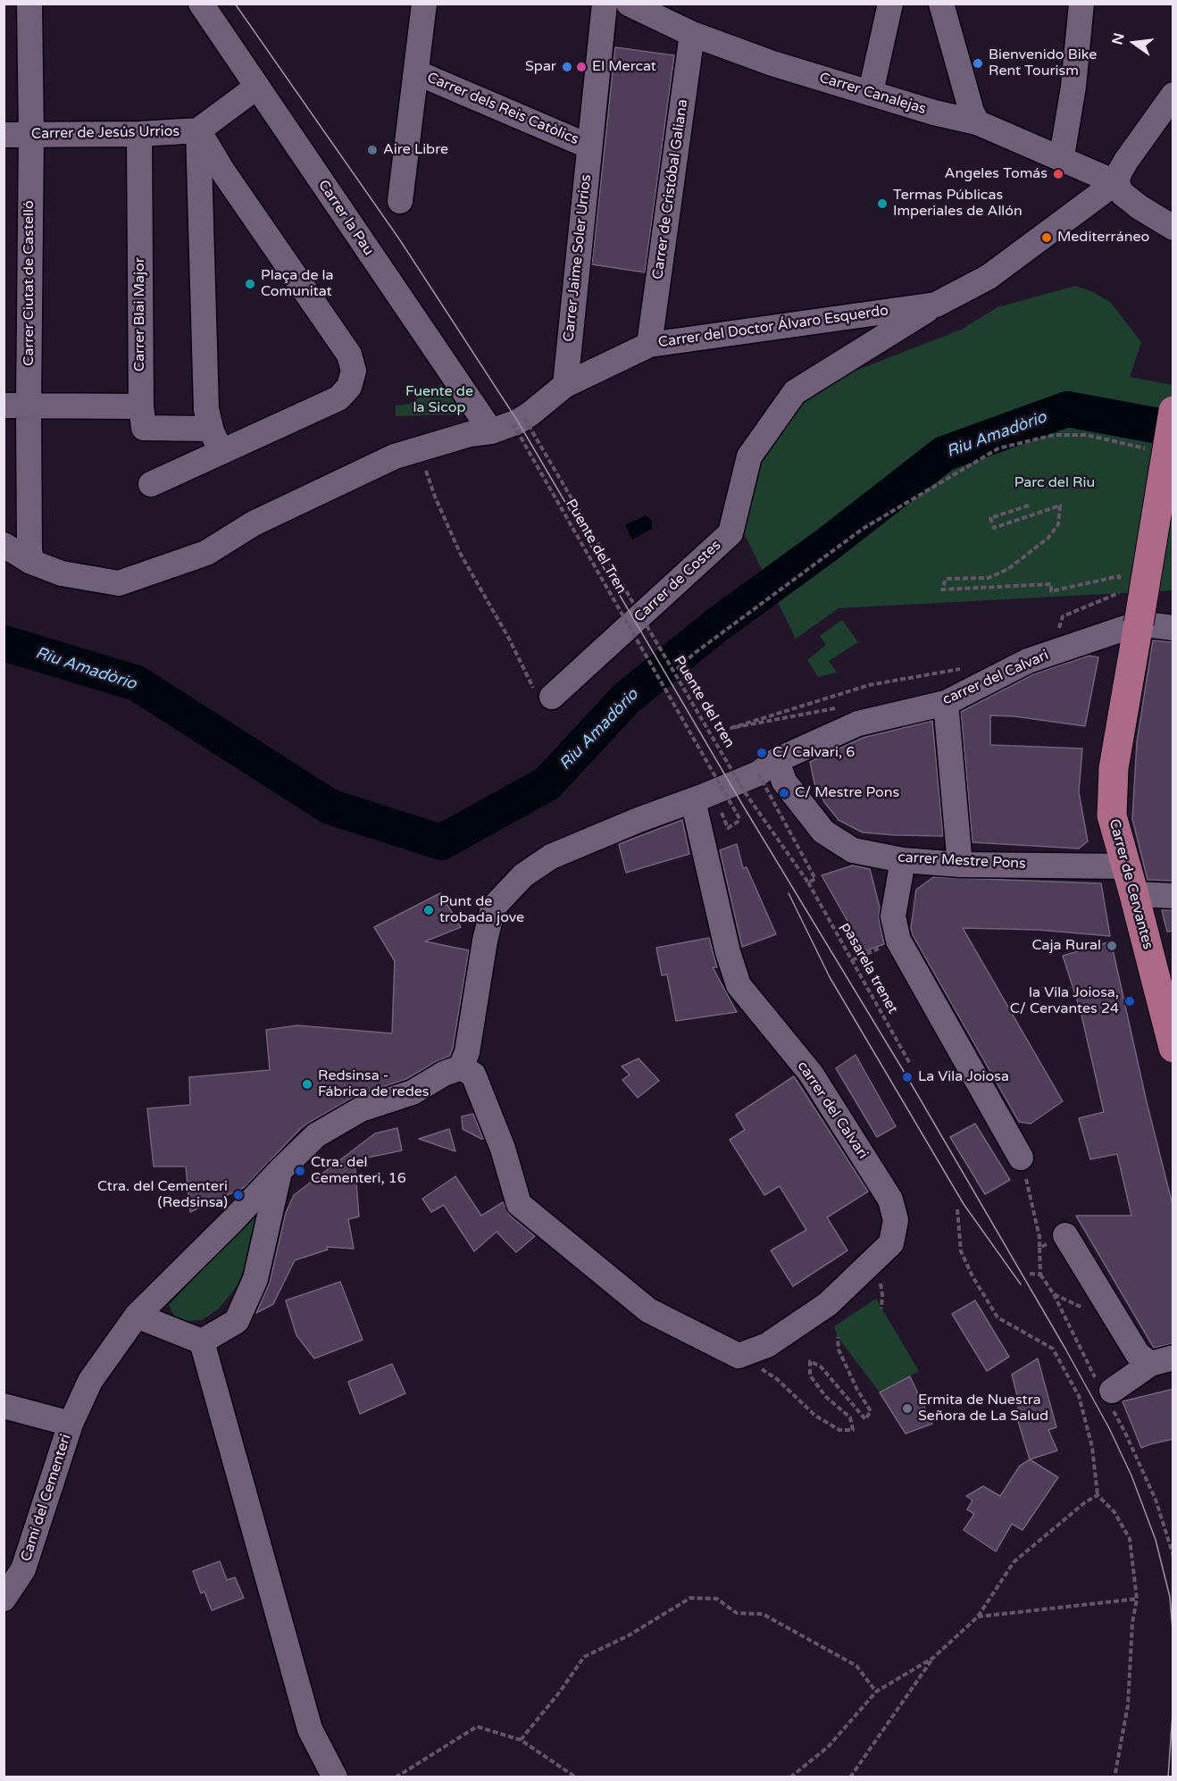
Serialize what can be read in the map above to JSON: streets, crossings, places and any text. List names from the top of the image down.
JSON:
{
  "streets": {
    "main road": ["Carrer de Cervantes"],
    "street": [
      "Carrer Canalejas",
      "Carrer dels Reis Catòlics",
      "Carrer de Jesús Urrios",
      "Carrer de Cristóbal Galiana",
      "Carrer la Pau",
      "Carrer Jaime Soler Urrios",
      "Carrer Ciutat de Castelló",
      "Carrer Blai Major",
      "Carrer del Doctor Álvaro Esquerdo",
      "Carrer de Costes",
      "carrer del Calvari",
      "carrer Mestre Pons",
      "Camí del Cementeri"
    ],
    "path": ["Puente del Tren", "Puente del tren", "pasarela trenet"]
  },
  "crossings": [
    ["Carrer Canalejas", "Carrer de Cristóbal Galiana"],
    ["Carrer Canalejas", "Carrer del Doctor Álvaro Esquerdo"],
    ["Carrer dels Reis Catòlics", "Carrer Jaime Soler Urrios"],
    ["Carrer de Jesús Urrios", "Carrer la Pau"],
    ["Carrer de Jesús Urrios", "Carrer Ciutat de Castelló"],
    ["Carrer de Jesús Urrios", "Carrer Blai Major"],
    ["Carrer de Cristóbal Galiana", "Carrer del Doctor Álvaro Esquerdo"],
    ["Carrer la Pau", "Carrer del Doctor Álvaro Esquerdo"],
    ["Carrer la Pau", "Puente del Tren"],
    ["Carrer la Pau", "Puente del tren"],
    ["Carrer Jaime Soler Urrios", "Carrer del Doctor Álvaro Esquerdo"],
    ["Carrer Ciutat de Castelló", "Carrer del Doctor Álvaro Esquerdo"],
    ["Carrer del Doctor Álvaro Esquerdo", "Puente del Tren"],
    ["Carrer del Doctor Álvaro Esquerdo", "Carrer de Costes"],
    ["Carrer del Doctor Álvaro Esquerdo", "Puente del tren"],
    ["Puente del Tren", "Puente del tren"],
    ["carrer del Calvari", "carrer Mestre Pons"],
    ["carrer del Calvari", "Carrer de Cervantes"],
    ["Puente del tren", "pasarela trenet"],
    ["carrer Mestre Pons", "Carrer de Cervantes"]
  ],
  "water": ["Riu Amadòrio"],
  "parks": ["Fuente de la Sicop", "Parc del Riu"],
  "places": [
    "Bienvenido Bike Rent Tourism",
    "Spar",
    "El Mercat",
    "Aire Libre",
    "Angeles Tomás",
    "Termas Públicas Imperiales de Allón",
    "Mediterráneo",
    "Plaça de la Comunitat",
    "C/ Calvari, 6",
    "C/ Mestre Pons",
    "Punt de trobada jove",
    "Caja Rural",
    "la Vila Joiosa, C/ Cervantes 24",
    "La Vila Joiosa",
    "Redsinsa - Fábrica de redes",
    "Ctra. del Cementeri, 16",
    "Ctra. del Cementeri (Redsinsa)",
    "Ermita de Nuestra Señora de La Salud"
  ],
  "north": "left"
}
